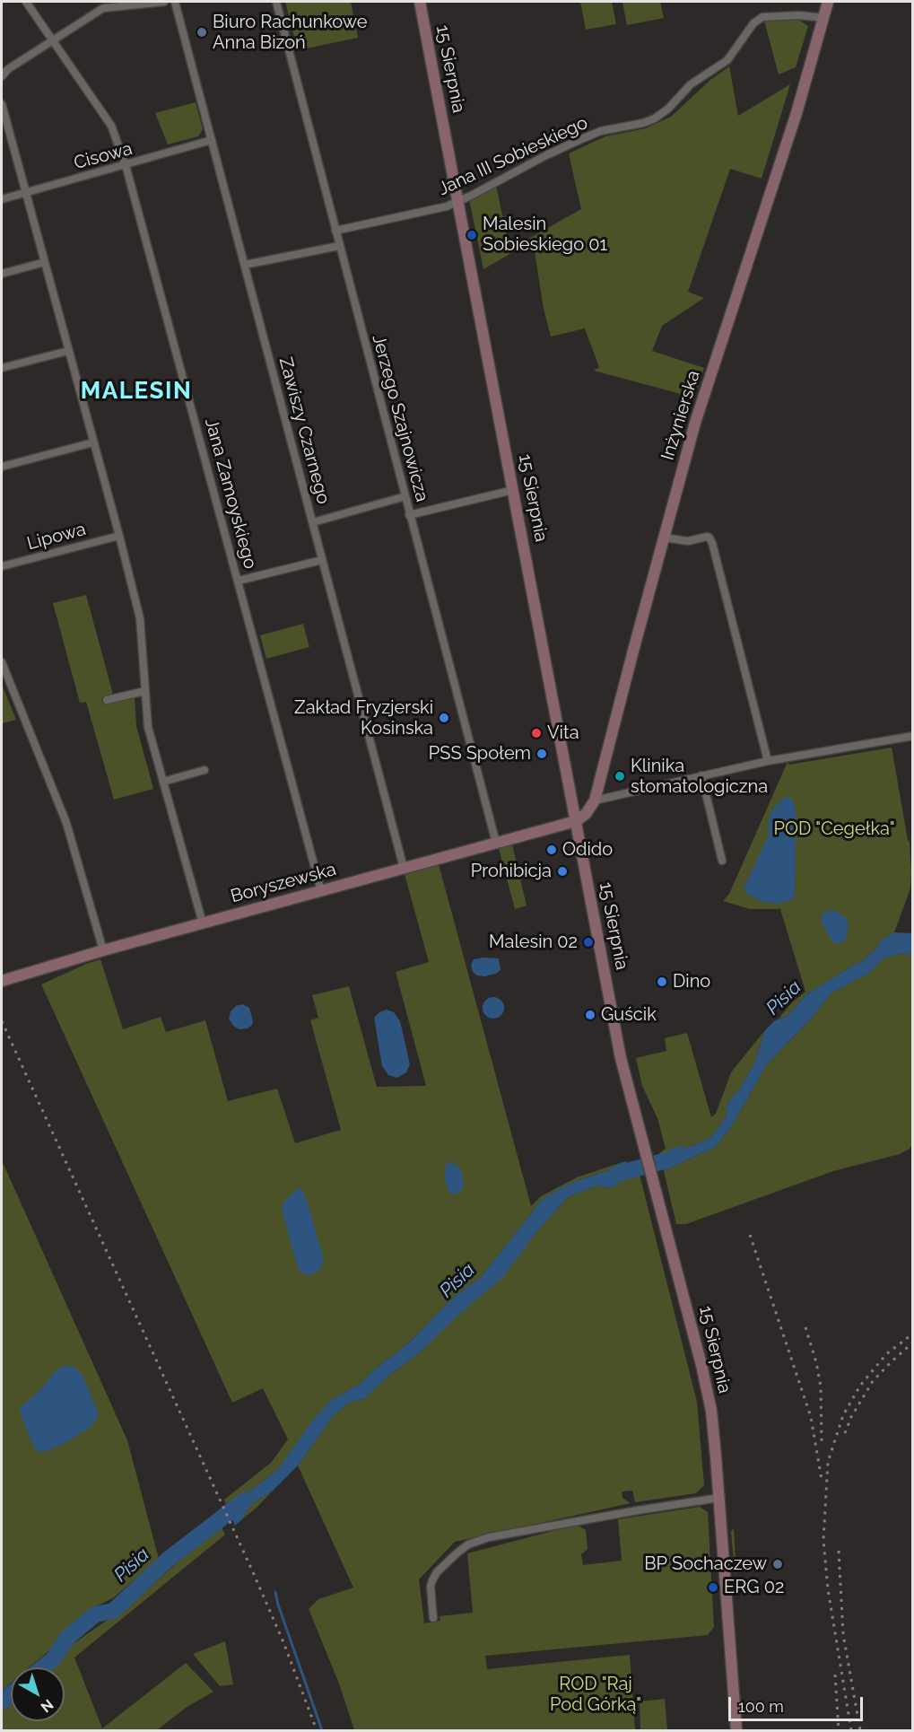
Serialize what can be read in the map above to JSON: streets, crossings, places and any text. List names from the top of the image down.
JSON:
{
  "streets": {
    "main road": ["15 Sierpnia", "Inżynierska", "Boryszewska"],
    "street": [
      "Cisowa",
      "Jana III Sobieskiego",
      "Jerzego Szajnowicza",
      "Zawiszy Czarnego",
      "Jana Zamoyskiego",
      "Lipowa"
    ]
  },
  "crossings": [
    ["15 Sierpnia", "Jana III Sobieskiego"],
    ["15 Sierpnia", "Inżynierska"],
    ["15 Sierpnia", "Boryszewska"],
    ["Cisowa", "Zawiszy Czarnego"],
    ["Cisowa", "Jana Zamoyskiego"],
    ["Jana III Sobieskiego", "Inżynierska"],
    ["Jana III Sobieskiego", "Jerzego Szajnowicza"],
    ["Inżynierska", "Boryszewska"],
    ["Jerzego Szajnowicza", "Boryszewska"],
    ["Zawiszy Czarnego", "Boryszewska"],
    ["Jana Zamoyskiego", "Boryszewska"]
  ],
  "districts": ["MALESIN"],
  "water": ["Pisia"],
  "parks": ["POD \"Cegełka\"", "ROD \"Raj Pod Górką\""],
  "places": [
    "Biuro Rachunkowe Anna Bizoń",
    "Malesin Sobieskiego 01",
    "Zakład Fryzjerski Kosinska",
    "Vita",
    "PSS Społem",
    "Klinika stomatologiczna",
    "Odido",
    "Prohibicja",
    "Malesin 02",
    "Dino",
    "Guścik",
    "BP Sochaczew",
    "ERG 02"
  ],
  "scale_bar": "100 m",
  "north": "bottom right"
}
